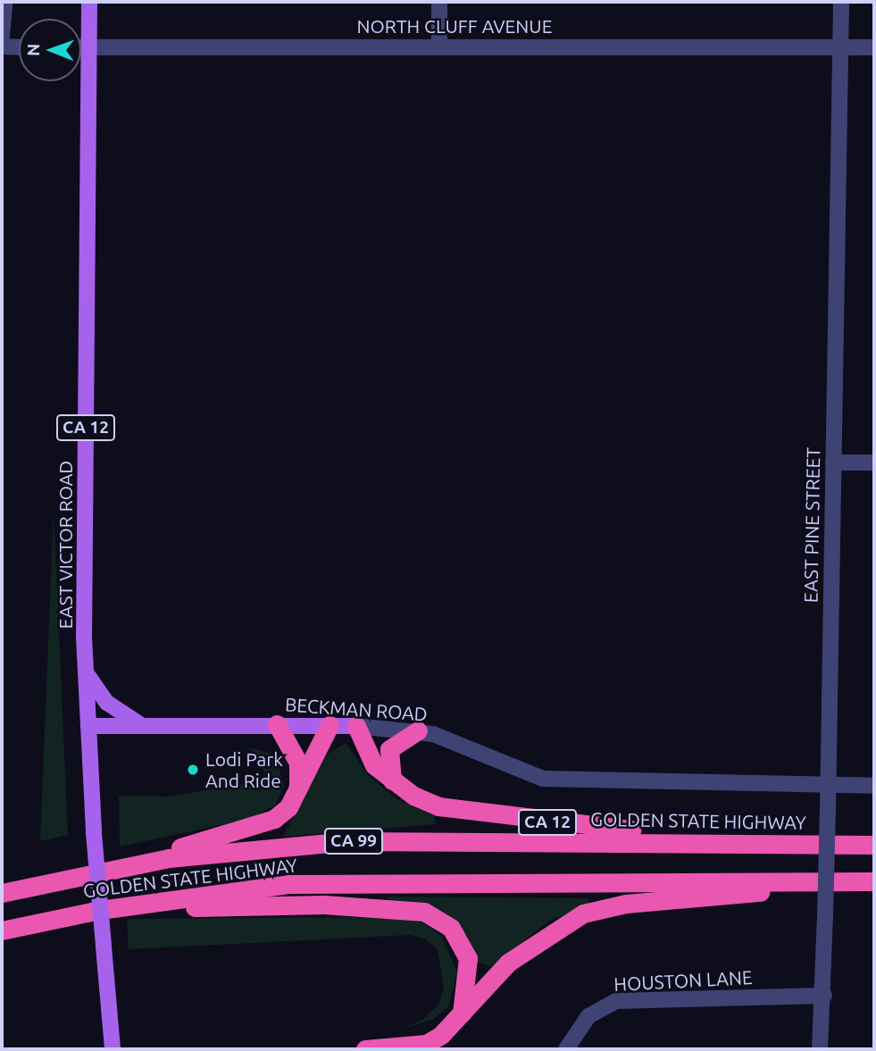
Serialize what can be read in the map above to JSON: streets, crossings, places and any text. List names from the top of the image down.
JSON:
{
  "streets": {
    "highway": ["CA 12", "GOLDEN STATE HIGHWAY", "CA 99"],
    "main road": ["EAST VICTOR ROAD", "BECKMAN ROAD"],
    "street": ["NORTH CLUFF AVENUE", "EAST PINE STREET", "HOUSTON LANE"]
  },
  "crossings": [
    ["NORTH CLUFF AVENUE", "EAST PINE STREET"],
    ["NORTH CLUFF AVENUE", "EAST VICTOR ROAD"],
    ["CA 12", "BECKMAN ROAD"],
    ["CA 12", "GOLDEN STATE HIGHWAY"],
    ["EAST PINE STREET", "BECKMAN ROAD"],
    ["EAST PINE STREET", "HOUSTON LANE"],
    ["EAST VICTOR ROAD", "BECKMAN ROAD"]
  ],
  "places": ["Lodi Park And Ride"],
  "north": "left"
}
